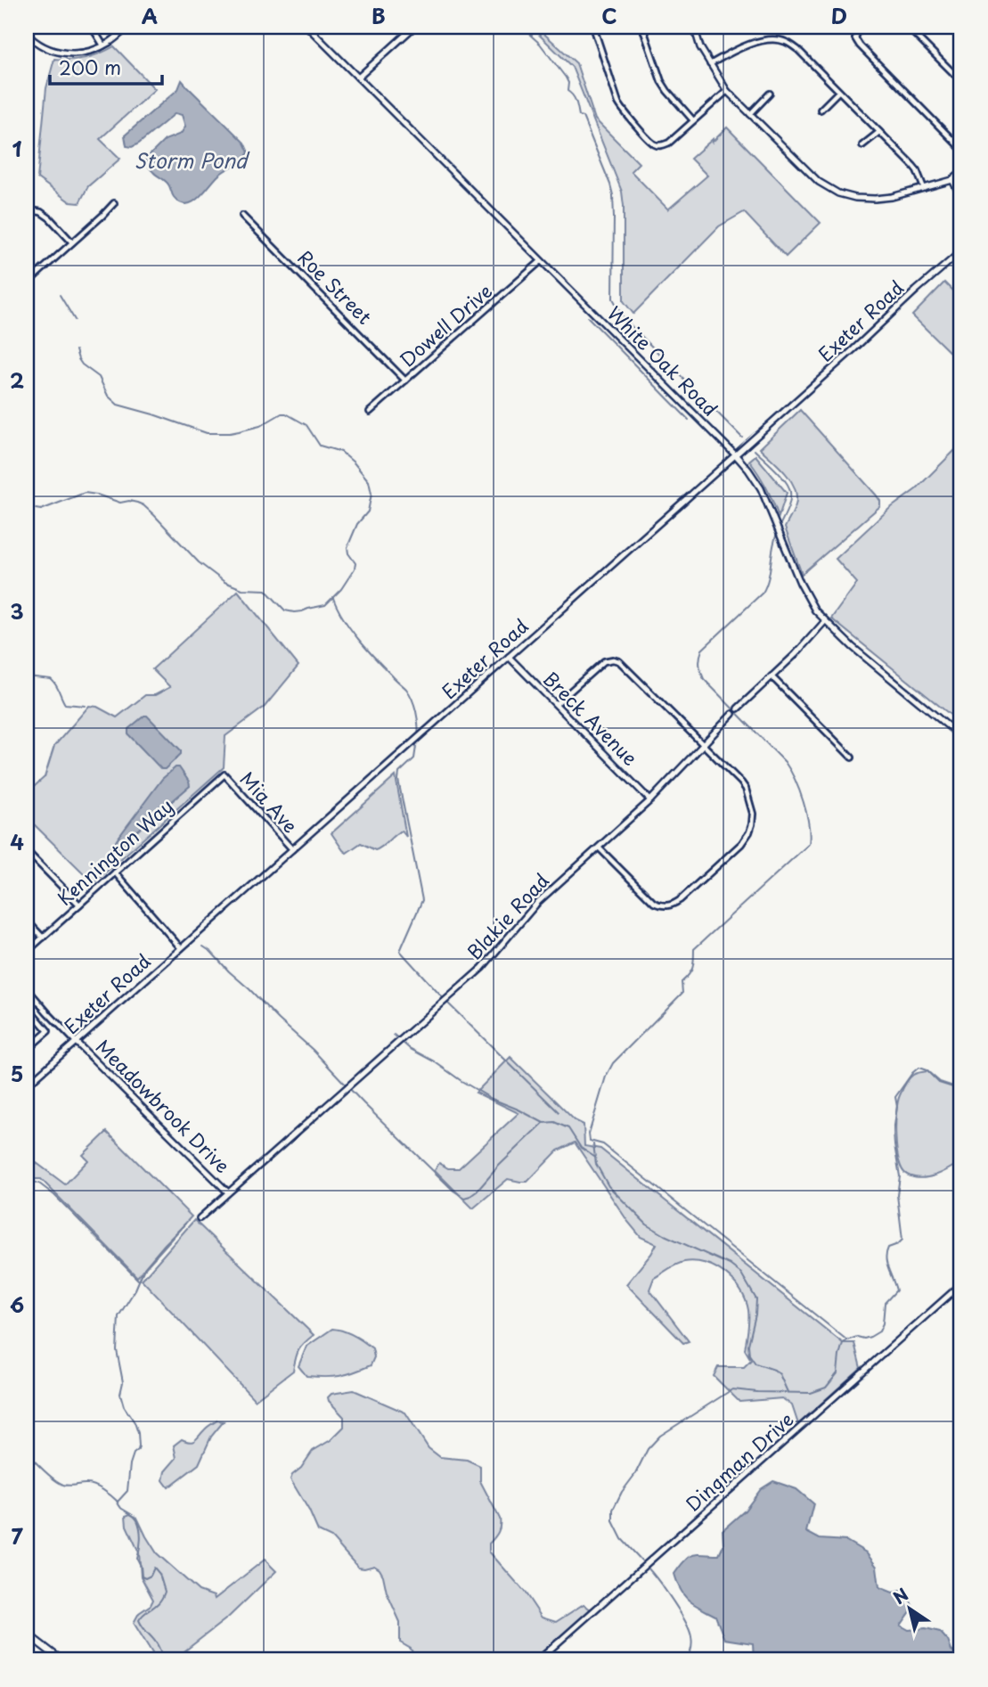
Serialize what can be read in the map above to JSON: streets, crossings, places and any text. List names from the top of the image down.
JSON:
{
  "streets": {
    "street": [
      "Roe Street",
      "Exeter Road",
      "Dowell Drive",
      "White Oak Road",
      "Breck Avenue",
      "Mia Ave",
      "Kennington Way",
      "Blakie Road",
      "Meadowbrook Drive",
      "Dingman Drive"
    ]
  },
  "crossings": [
    ["Roe Street", "Dowell Drive"],
    ["Exeter Road", "White Oak Road"],
    ["Exeter Road", "Breck Avenue"],
    ["Exeter Road", "Mia Ave"],
    ["Exeter Road", "Meadowbrook Drive"],
    ["Dowell Drive", "White Oak Road"],
    ["White Oak Road", "Blakie Road"],
    ["Breck Avenue", "Blakie Road"],
    ["Mia Ave", "Kennington Way"],
    ["Blakie Road", "Meadowbrook Drive"]
  ],
  "water": ["Storm Pond"],
  "scale_bar": "200 m",
  "north": "top left",
  "grid": {
    "columns": [
      "A",
      "B",
      "C",
      "D"
    ],
    "rows": [
      "1",
      "2",
      "3",
      "4",
      "5",
      "6",
      "7"
    ]
  }
}
